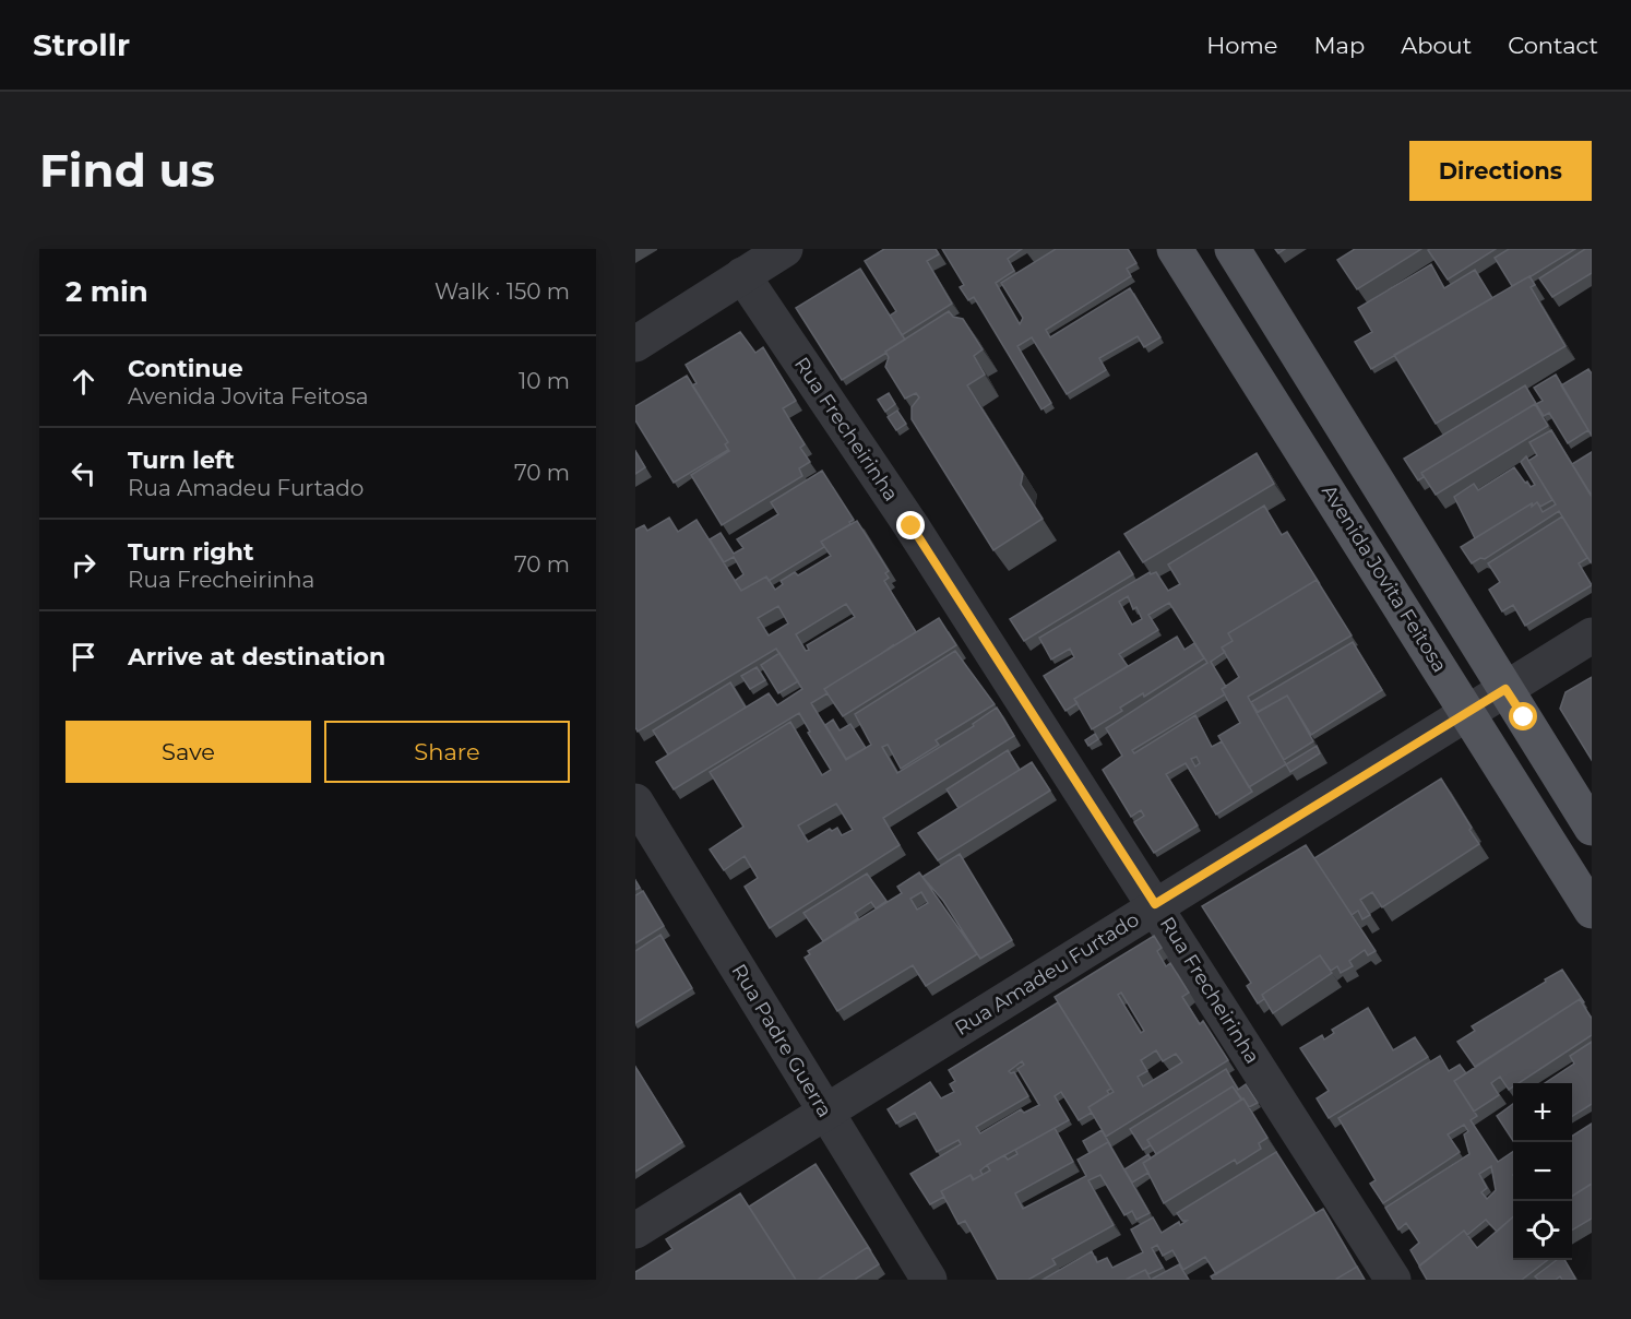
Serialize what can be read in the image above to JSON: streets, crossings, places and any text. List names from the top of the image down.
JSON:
{
  "streets": {
    "main road": ["Avenida Jovita Feitosa"],
    "street": ["Rua Frecheirinha", "Rua Amadeu Furtado", "Rua Padre Guerra"]
  },
  "crossings": [
    ["Rua Frecheirinha", "Rua Amadeu Furtado"],
    ["Avenida Jovita Feitosa", "Rua Amadeu Furtado"],
    ["Rua Amadeu Furtado", "Rua Padre Guerra"]
  ],
  "page": {
    "header": "Strollr",
    "nav": [
      "Home",
      "Map",
      "About",
      "Contact"
    ],
    "buttons": [
      "Directions",
      ["Save", "Share"]
    ],
    "title": "Find us",
    "heading": ["2 min", "Walk · 150 m"],
    "list": [
      ["Continue", "Avenida Jovita Feitosa", "10 m"],
      ["Turn left", "Rua Amadeu Furtado", "70 m"],
      ["Turn right", "Rua Frecheirinha", "70 m"],
      "Arrive at destination"
    ],
    "map_buttons": ["+", "−"]
  }
}
